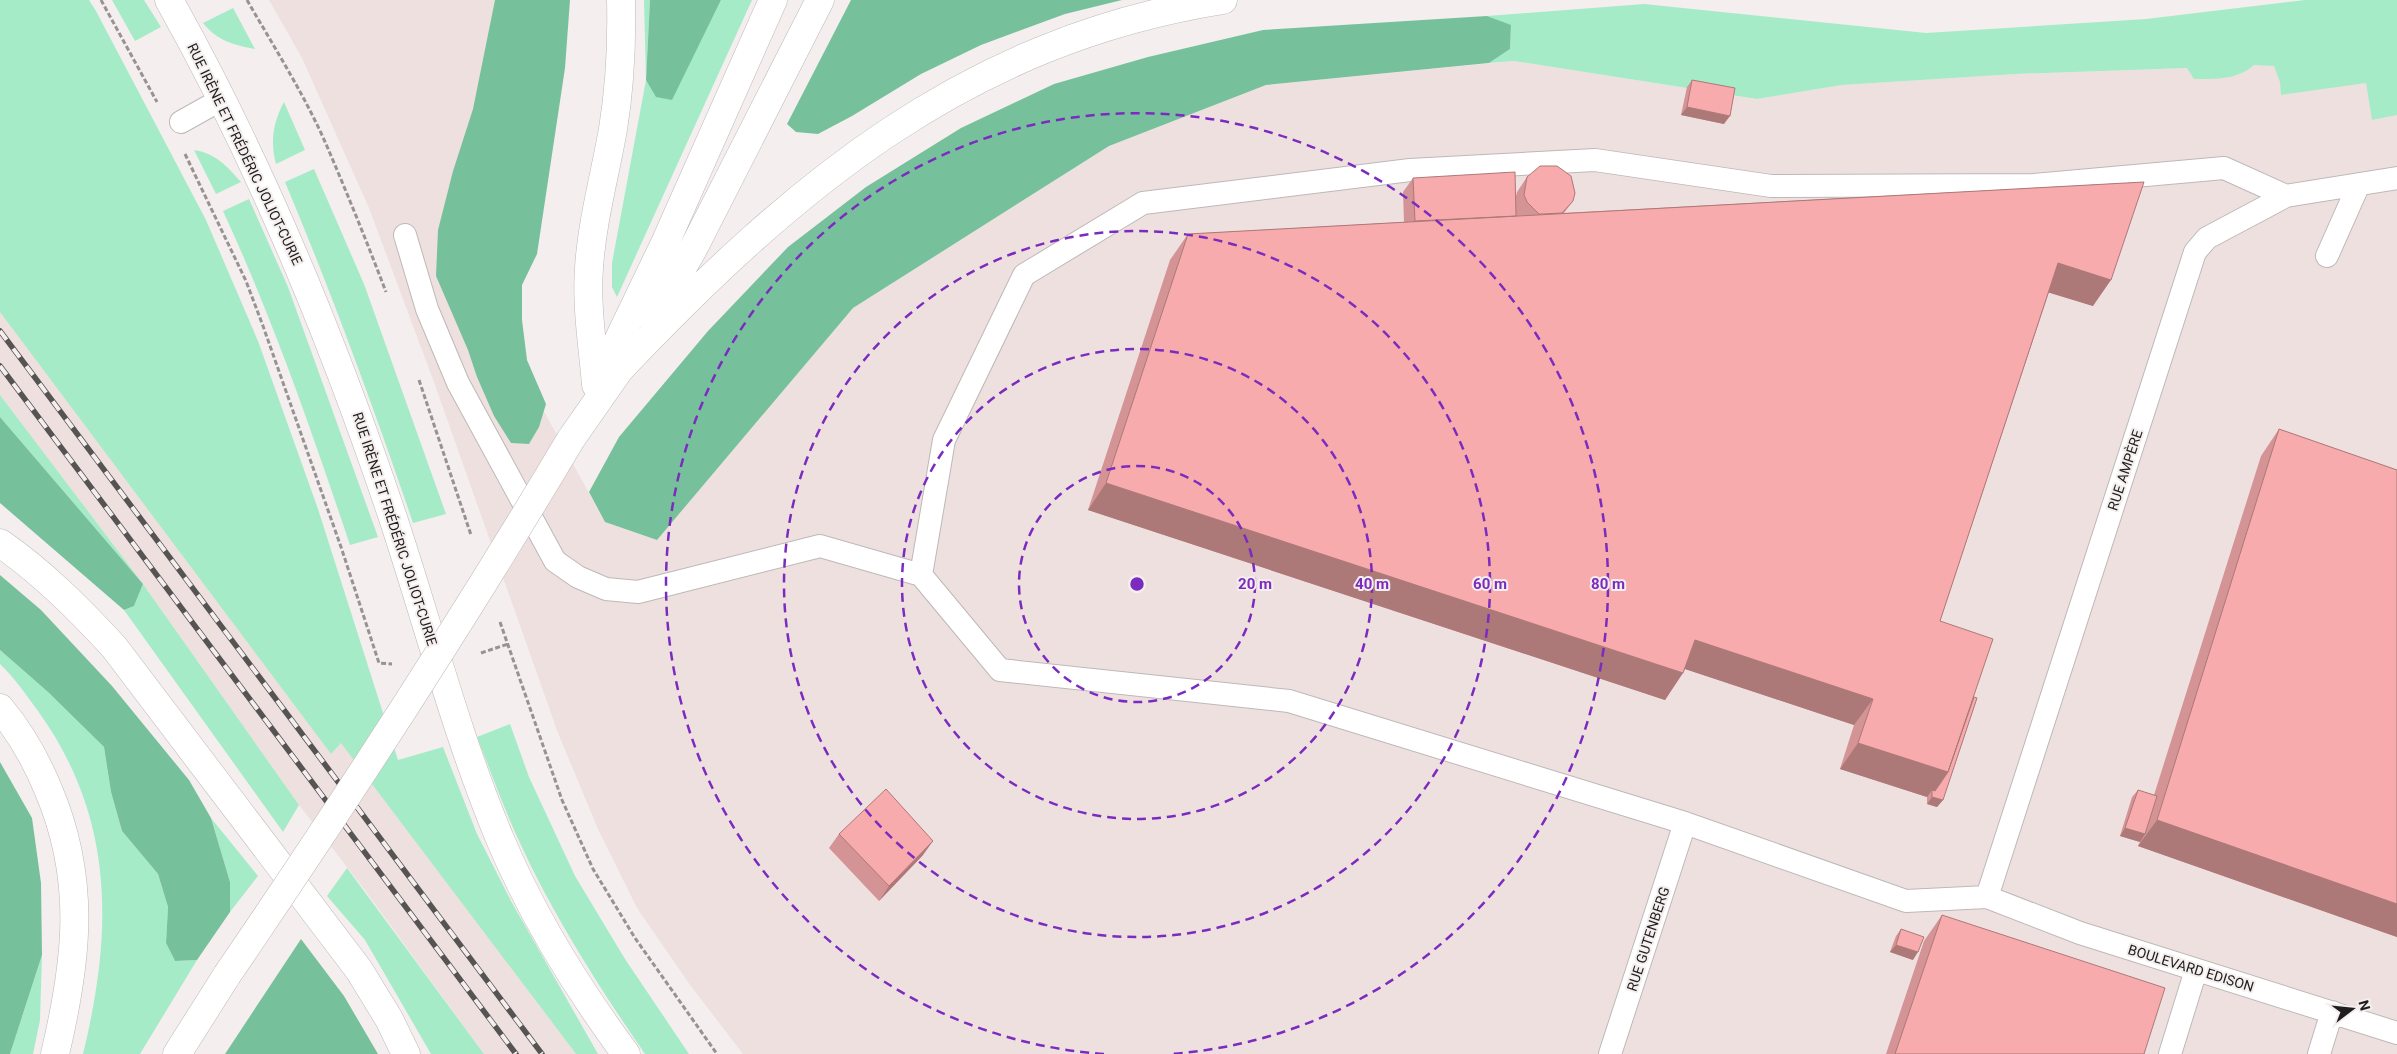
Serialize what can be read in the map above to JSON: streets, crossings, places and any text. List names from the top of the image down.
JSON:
{
  "streets": {
    "main road": ["RUE IRÈNE ET FRÉDÉRIC JOLIOT-CURIE"],
    "lane": ["RUE AMPÈRE", "RUE GUTENBERG", "BOULEVARD EDISON"]
  },
  "crossings": [
    ["RUE AMPÈRE", "BOULEVARD EDISON"]
  ],
  "north": "right",
  "rings": [
    "20 m",
    "40 m",
    "60 m",
    "80 m"
  ]
}
